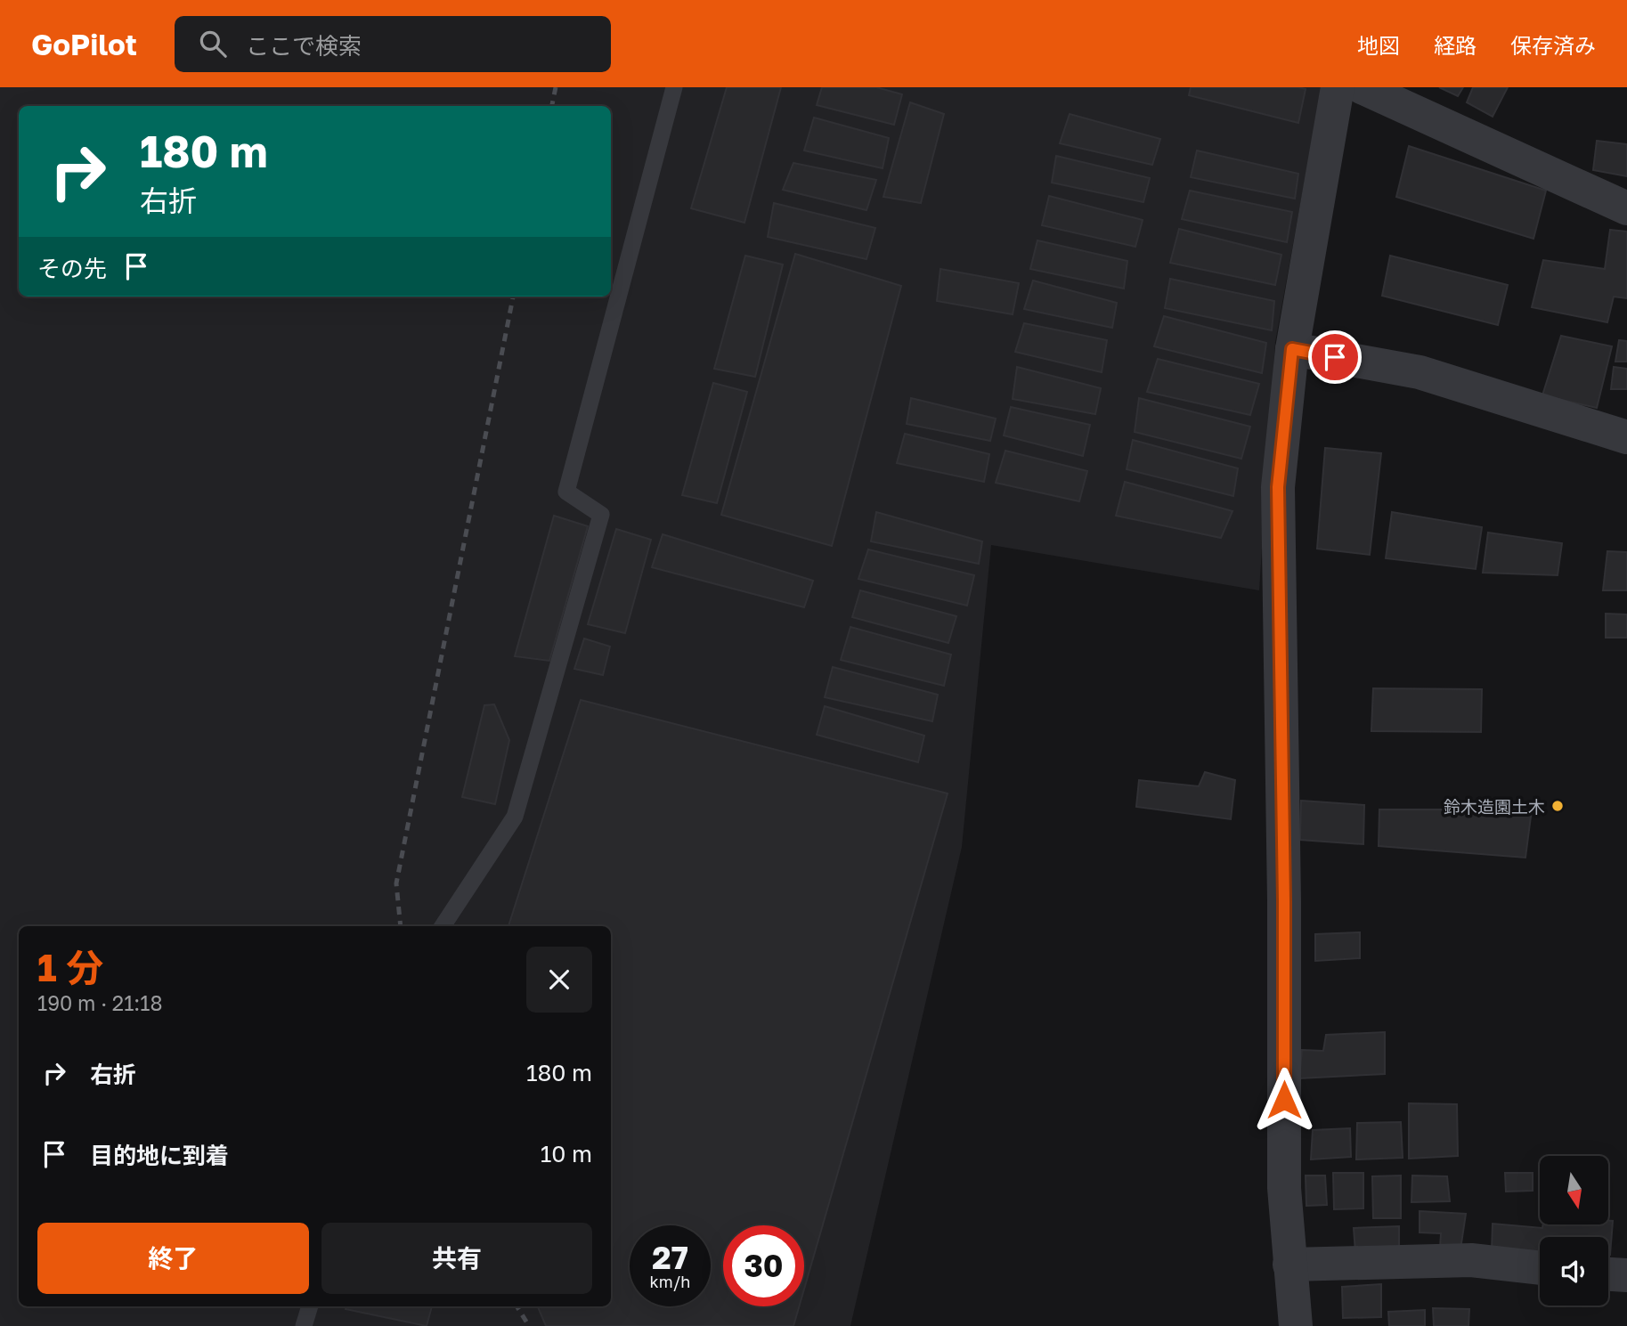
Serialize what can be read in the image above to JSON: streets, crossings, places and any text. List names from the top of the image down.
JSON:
{
  "places": ["鈴木造園土木"],
  "north": "bottom",
  "page": {
    "header": "GoPilot",
    "search": "ここで検索",
    "nav": ["地図", "経路", "保存済み"],
    "turn": ["180 m", "右折"],
    "then": "その先",
    "heading": ["1 分", "190 m · 21:18"],
    "list": [
      {
        "name": "右折",
        "value": "180 m"
      },
      {
        "name": "目的地に到着",
        "value": "10 m"
      }
    ],
    "buttons": ["終了", "共有"],
    "speed": "27 km/h",
    "limit": "30"
  }
}
